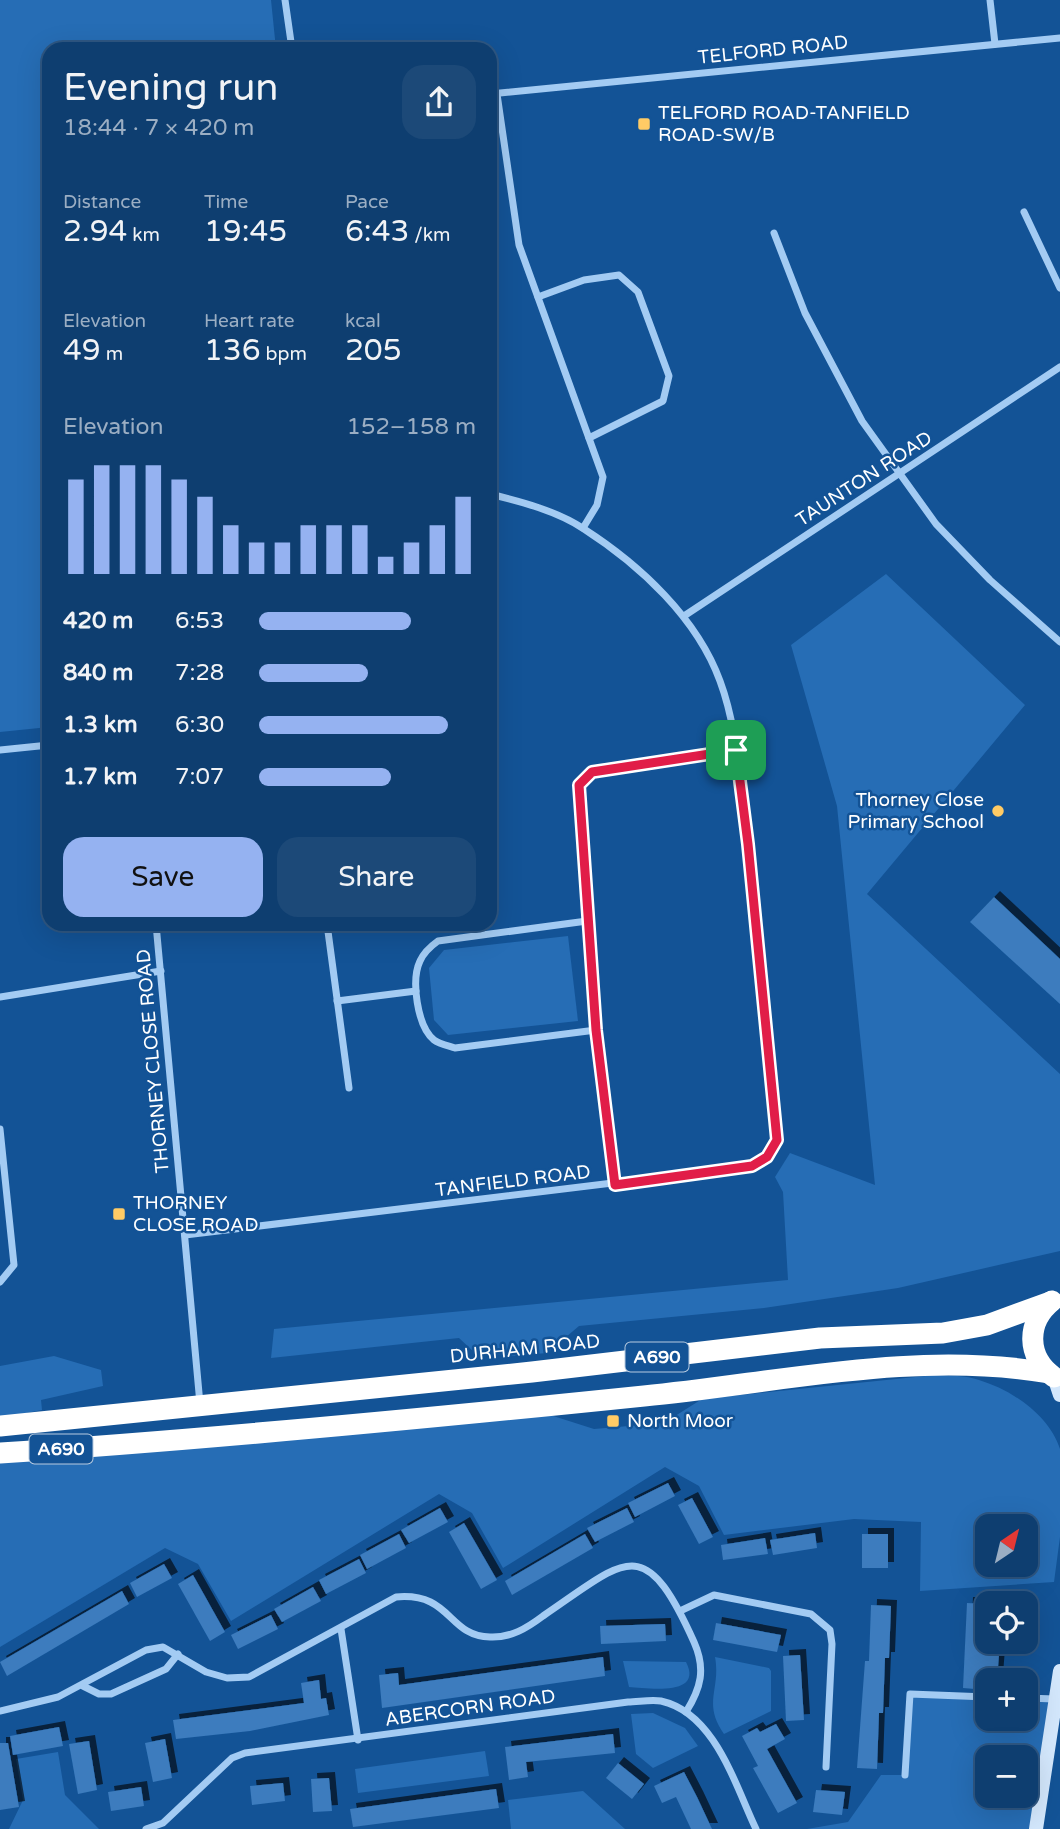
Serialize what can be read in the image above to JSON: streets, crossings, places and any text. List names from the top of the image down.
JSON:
{
  "streets": {
    "highway": ["DURHAM ROAD", "A690"],
    "street": [
      "TELFORD ROAD",
      "TAUNTON ROAD",
      "THORNEY CLOSE ROAD",
      "TANFIELD ROAD",
      "ABERCORN ROAD"
    ]
  },
  "crossings": [
    ["TAUNTON ROAD", "TANFIELD ROAD"],
    ["THORNEY CLOSE ROAD", "TANFIELD ROAD"],
    ["THORNEY CLOSE ROAD", "DURHAM ROAD"]
  ],
  "places": {
    "transit": ["TELFORD ROAD-TANFIELD ROAD-SW/B", "THORNEY CLOSE ROAD", "North Moor"],
    "other": ["Thorney Close Primary School"]
  },
  "north": "top right",
  "page": {
    "heading": ["Evening run", "18:44 · 7 × 420 m"],
    "stats": [
      ["Distance", "2.94 km"],
      ["Time", "19:45"],
      ["Pace", "6:43 /km"],
      ["Elevation", "49 m"],
      ["Heart rate", "136 bpm"],
      ["kcal", "205"]
    ],
    "chart": ["Elevation", "152–158 m"],
    "list": [
      {
        "name": "420 m",
        "note": "6:53"
      },
      {
        "name": "840 m",
        "note": "7:28"
      },
      {
        "name": "1.3 km",
        "note": "6:30"
      },
      {
        "name": "1.7 km",
        "note": "7:07"
      }
    ],
    "buttons": ["Save", "Share"],
    "map_buttons": ["+", "−"]
  }
}
